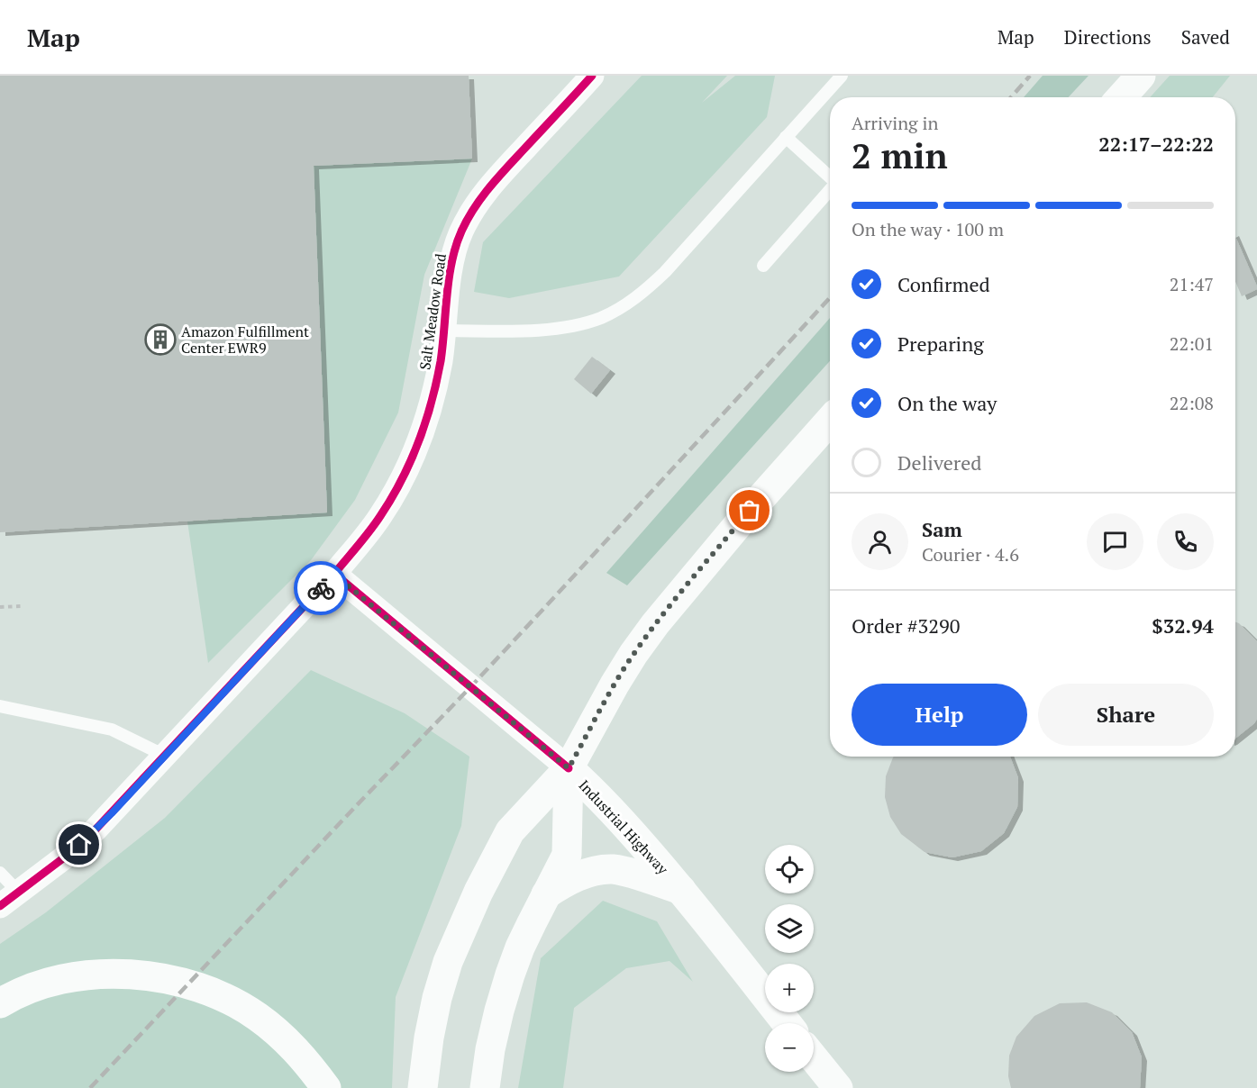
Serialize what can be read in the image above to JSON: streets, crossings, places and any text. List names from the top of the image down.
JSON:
{
  "streets": {
    "main road": ["Industrial Highway"],
    "street": ["Salt Meadow Road"]
  },
  "places": {
    "building": ["Amazon Fulfillment Center EWR9"]
  },
  "page": {
    "header": "Map",
    "nav": ["Map", "Directions", "Saved"],
    "heading": ["2 min", "Arriving in", "22:17–22:22"],
    "panel": [
      "Sam",
      "Courier · 4.6",
      "Order #3290",
      "$32.94"
    ],
    "bar": "On the way · 100 m",
    "list": [
      ["Confirmed", "21:47"],
      ["Preparing", "22:01"],
      ["On the way", "22:08"],
      "Delivered"
    ],
    "buttons": ["Help", "Share"],
    "map_buttons": ["+", "−"]
  }
}
